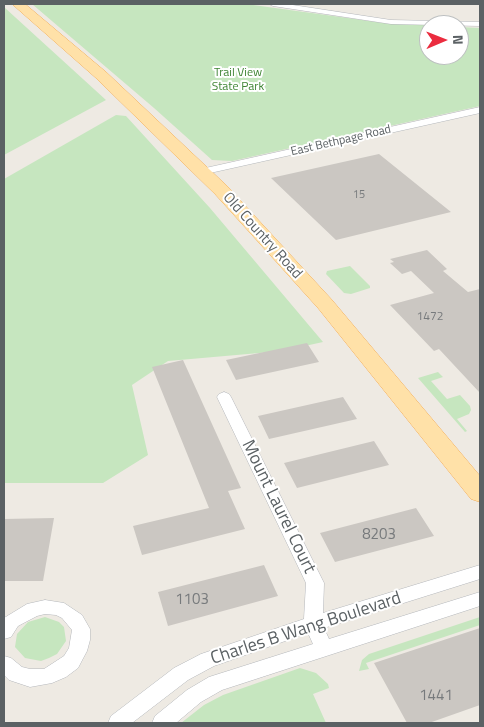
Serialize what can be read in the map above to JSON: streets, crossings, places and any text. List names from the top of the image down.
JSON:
{
  "streets": {
    "main road": ["Old Country Road"],
    "street": ["East Bethpage Road", "Mount Laurel Court", "Charles B Wang Boulevard"]
  },
  "crossings": [
    ["East Bethpage Road", "Old Country Road"],
    ["Mount Laurel Court", "Charles B Wang Boulevard"]
  ],
  "parks": ["Trail View State Park"],
  "house_numbers": [
    "15",
    "1472",
    "8203",
    "1103",
    "1441"
  ],
  "north": "right"
}
